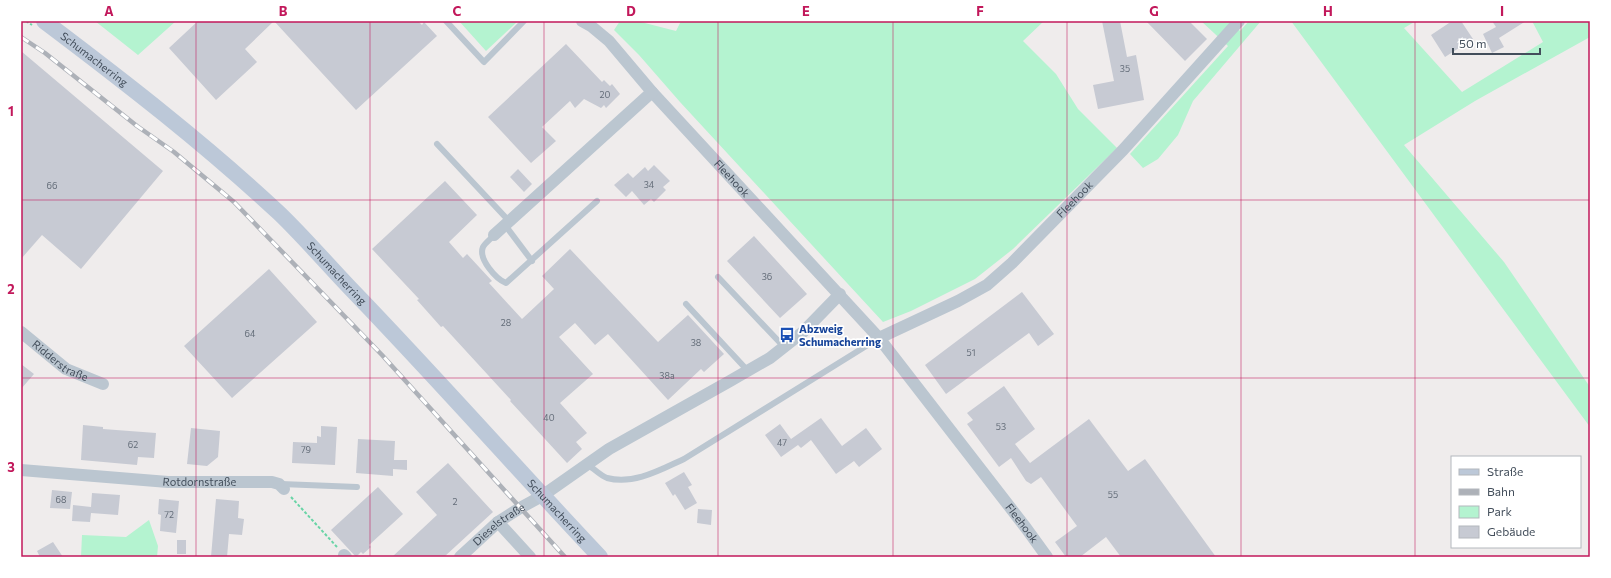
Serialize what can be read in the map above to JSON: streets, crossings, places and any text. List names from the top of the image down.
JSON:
{
  "streets": {
    "main road": ["Schumacherring"],
    "street": [
      "Fleehook",
      "Ridderstraße",
      "Rotdornstraße",
      "Dieselstraße"
    ]
  },
  "crossings": [
    ["Schumacherring", "Dieselstraße"],
    ["Fleehook", "Dieselstraße"]
  ],
  "places": {
    "bus stop": ["Abzweig Schumacherring"]
  },
  "house_numbers": [
    "35",
    "20",
    "34",
    "66",
    "36",
    "28",
    "64",
    "38",
    "51",
    "38a",
    "40",
    "53",
    "47",
    "62",
    "79",
    "55",
    "68",
    "2",
    "72"
  ],
  "legend": [
    "Straße",
    "Bahn",
    "Park",
    "Gebäude"
  ],
  "scale_bar": "50 m",
  "grid": {
    "columns": [
      "A",
      "B",
      "C",
      "D",
      "E",
      "F",
      "G",
      "H",
      "I"
    ],
    "rows": ["1", "2", "3"]
  }
}
